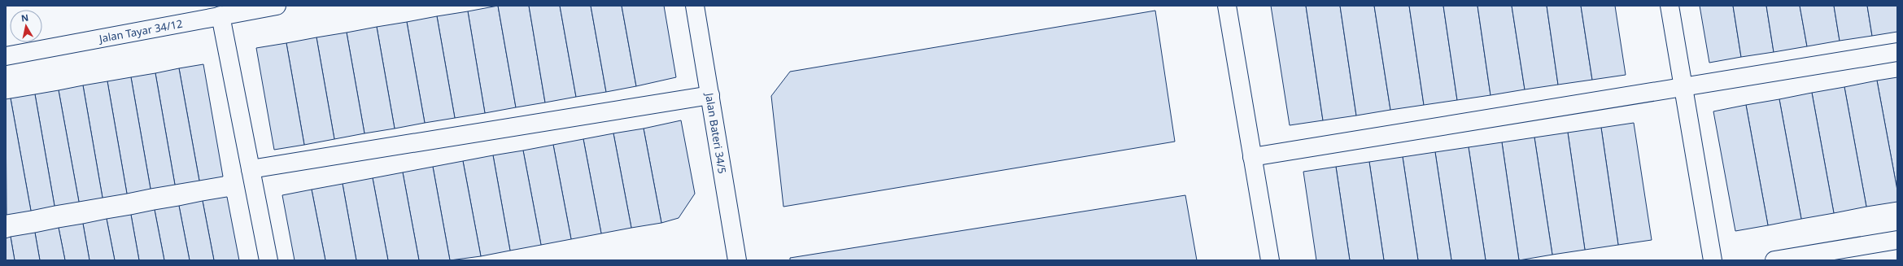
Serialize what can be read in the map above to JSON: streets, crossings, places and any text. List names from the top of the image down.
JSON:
{
  "streets": {
    "street": ["Jalan Tayar 34/12", "Jalan Bateri 34/5"]
  },
  "north": "top"
}
